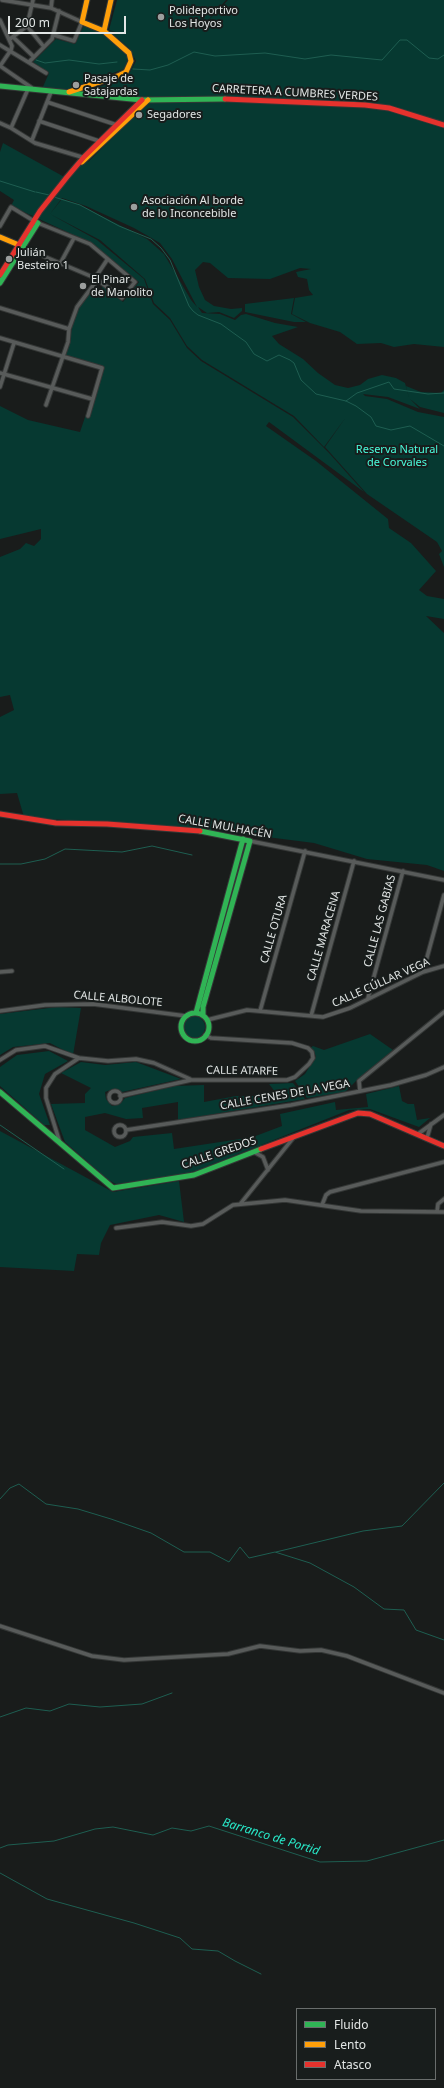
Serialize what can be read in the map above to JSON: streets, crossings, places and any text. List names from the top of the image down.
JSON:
{
  "streets": {
    "street": [
      "CARRETERA A CUMBRES VERDES",
      "CALLE MULHACÉN",
      "CALLE LAS GABIAS",
      "CALLE OTURA",
      "CALLE MARACENA",
      "CALLE CÚLLAR VEGA",
      "CALLE ALBOLOTE",
      "CALLE ATARFE",
      "CALLE CENES DE LA VEGA",
      "CALLE GREDOS"
    ]
  },
  "crossings": [
    ["CALLE MULHACÉN", "CALLE LAS GABIAS"],
    ["CALLE MULHACÉN", "CALLE OTURA"],
    ["CALLE MULHACÉN", "CALLE MARACENA"],
    ["CALLE LAS GABIAS", "CALLE CÚLLAR VEGA"],
    ["CALLE OTURA", "CALLE CÚLLAR VEGA"],
    ["CALLE MARACENA", "CALLE CÚLLAR VEGA"],
    ["CALLE CÚLLAR VEGA", "CALLE ALBOLOTE"],
    ["CALLE CÚLLAR VEGA", "CALLE ATARFE"],
    ["CALLE ALBOLOTE", "CALLE ATARFE"]
  ],
  "water": ["Barranco de Portid"],
  "parks": ["Reserva Natural de Corvales"],
  "places": [
    "Polideportivo Los Hoyos",
    "Pasaje de Satajardas",
    "Segadores",
    "Asociación Al borde de lo Inconcebible",
    "Julián Besteiro 1",
    "El Pinar de Manolito"
  ],
  "legend": ["Fluido", "Lento", "Atasco"],
  "scale_bar": "200 m"
}
